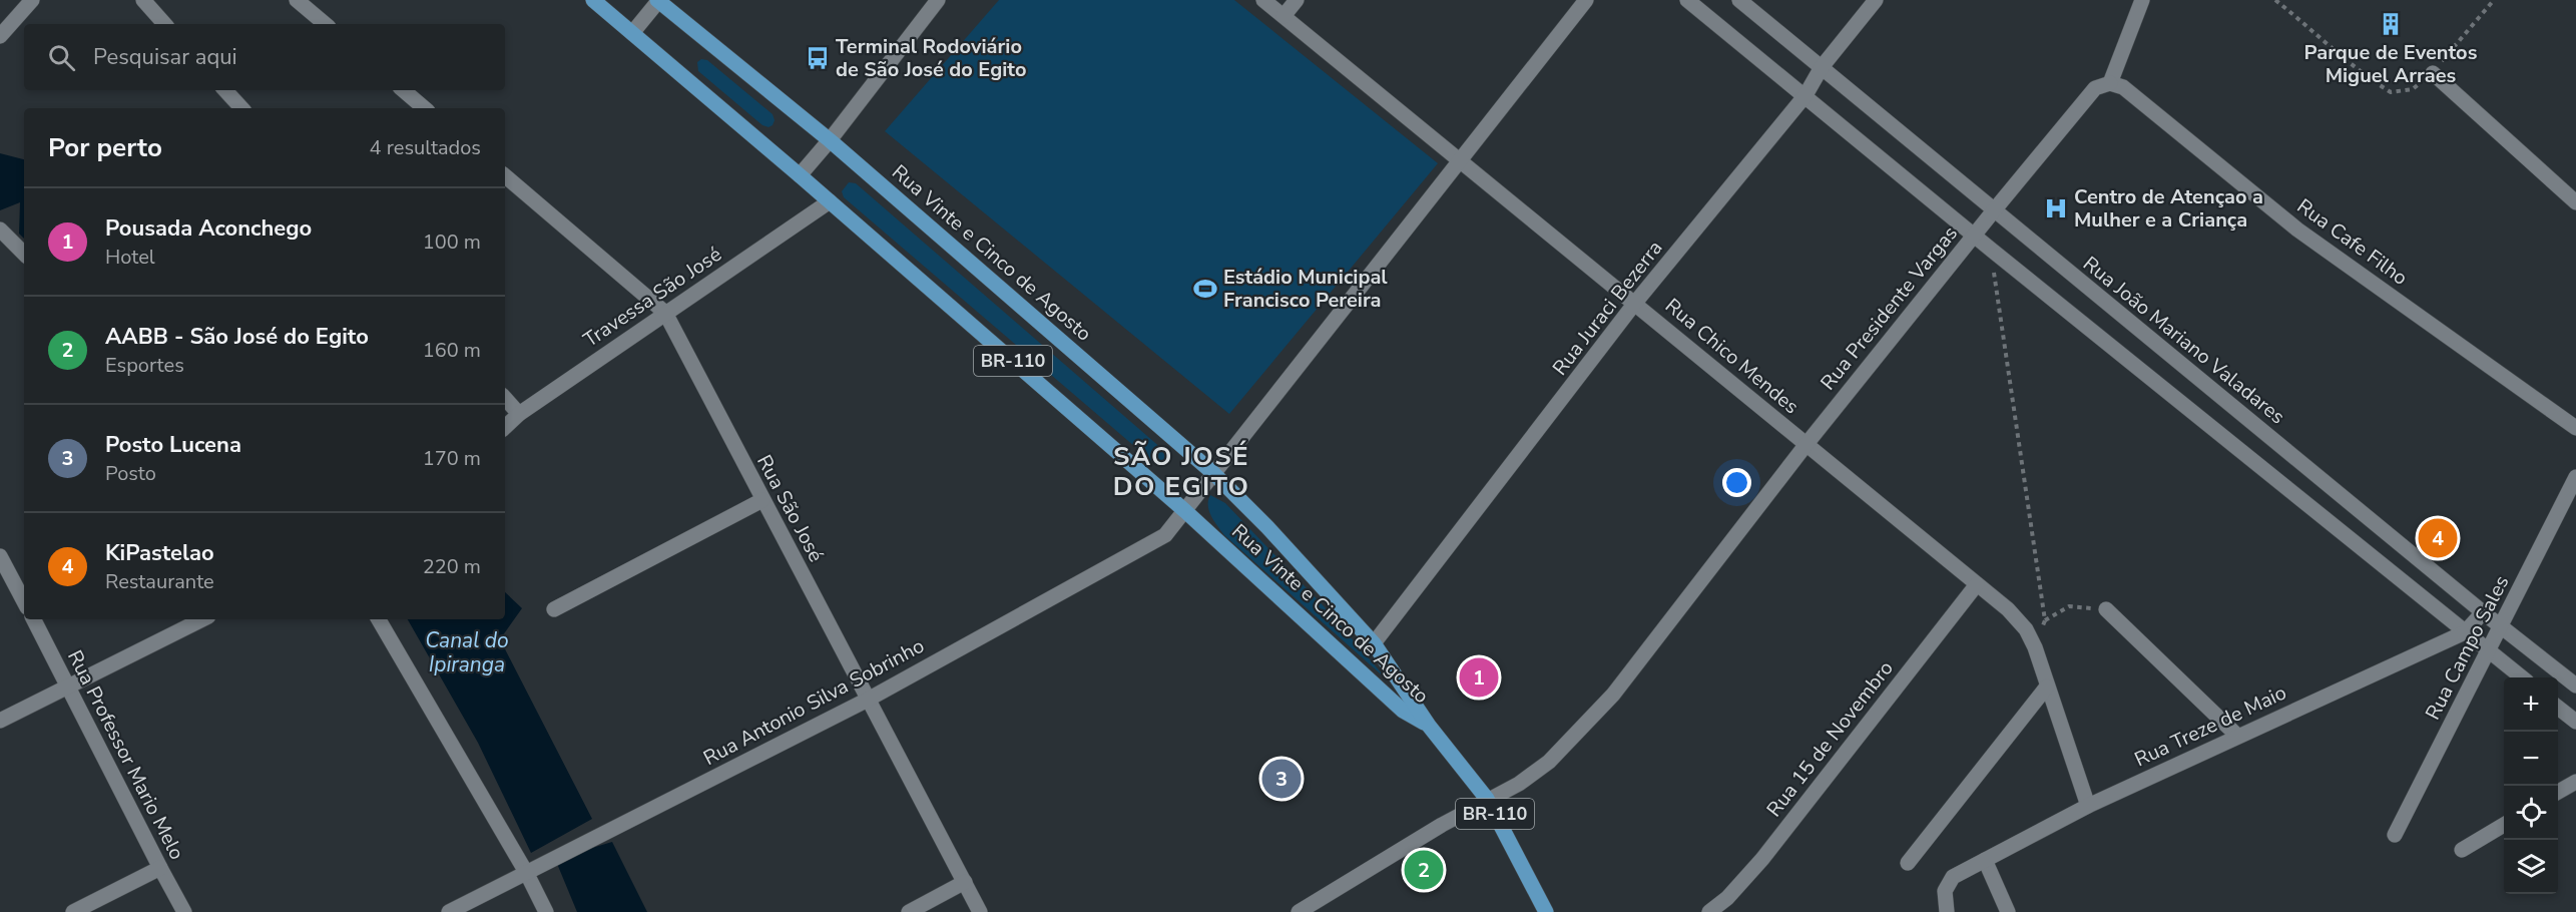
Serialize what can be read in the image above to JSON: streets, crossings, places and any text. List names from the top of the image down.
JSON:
{
  "streets": {
    "main road": ["Rua Vinte e Cinco de Agosto", "BR-110"],
    "street": [
      "Rua Cafe Filho",
      "Travessa São José",
      "Rua Juraci Bezerra",
      "Rua Presidente Vargas",
      "Rua João Mariano Valadares",
      "Rua Chico Mendes",
      "Rua São José",
      "Rua Campo Sales",
      "Rua Antonio Silva Sobrinho",
      "Rua Treze de Maio",
      "Rua 15 de Novembro",
      "Rua Professor Mario Melo"
    ]
  },
  "crossings": [
    ["Rua Cafe Filho", "Rua Presidente Vargas"],
    ["Rua Vinte e Cinco de Agosto", "Travessa São José"],
    ["Rua Vinte e Cinco de Agosto", "Rua Juraci Bezerra"],
    ["Rua Vinte e Cinco de Agosto", "BR-110"],
    ["Rua Vinte e Cinco de Agosto", "Rua Antonio Silva Sobrinho"],
    ["Travessa São José", "Rua São José"],
    ["Rua Juraci Bezerra", "Rua João Mariano Valadares"],
    ["Rua Juraci Bezerra", "Rua Chico Mendes"],
    ["Rua Presidente Vargas", "Rua João Mariano Valadares"],
    ["Rua Presidente Vargas", "Rua Chico Mendes"],
    ["Rua Presidente Vargas", "BR-110"],
    ["Rua João Mariano Valadares", "Rua Campo Sales"],
    ["Rua João Mariano Valadares", "Rua Treze de Maio"],
    ["Rua Chico Mendes", "Rua Antonio Silva Sobrinho"],
    ["Rua Chico Mendes", "Rua Treze de Maio"],
    ["Rua Chico Mendes", "Rua 15 de Novembro"],
    ["Rua São José", "Rua Antonio Silva Sobrinho"]
  ],
  "districts": ["SÃO JOSÉ DO EGITO"],
  "water": ["Canal do Ipiranga"],
  "places": {
    "building": ["Parque de Eventos Miguel Arraes"],
    "bus stop": ["Terminal Rodoviário de São José do Egito"],
    "hospital": ["Centro de Atençao a Mulher e a Criança"],
    "sports": ["Estádio Municipal Francisco Pereira"]
  },
  "page": {
    "search": "Pesquisar aqui",
    "heading": ["Por perto", "4 resultados"],
    "list": [
      {
        "mark": "1",
        "name": "Pousada Aconchego",
        "note": "Hotel",
        "value": "100 m"
      },
      {
        "mark": "2",
        "name": "AABB - São José do Egito",
        "note": "Esportes",
        "value": "160 m"
      },
      {
        "mark": "3",
        "name": "Posto Lucena",
        "note": "Posto",
        "value": "170 m"
      },
      {
        "mark": "4",
        "name": "KiPastelao",
        "note": "Restaurante",
        "value": "220 m"
      }
    ],
    "pins": [
      "4",
      "1",
      "3",
      "2"
    ],
    "map_buttons": ["+", "−"]
  }
}
